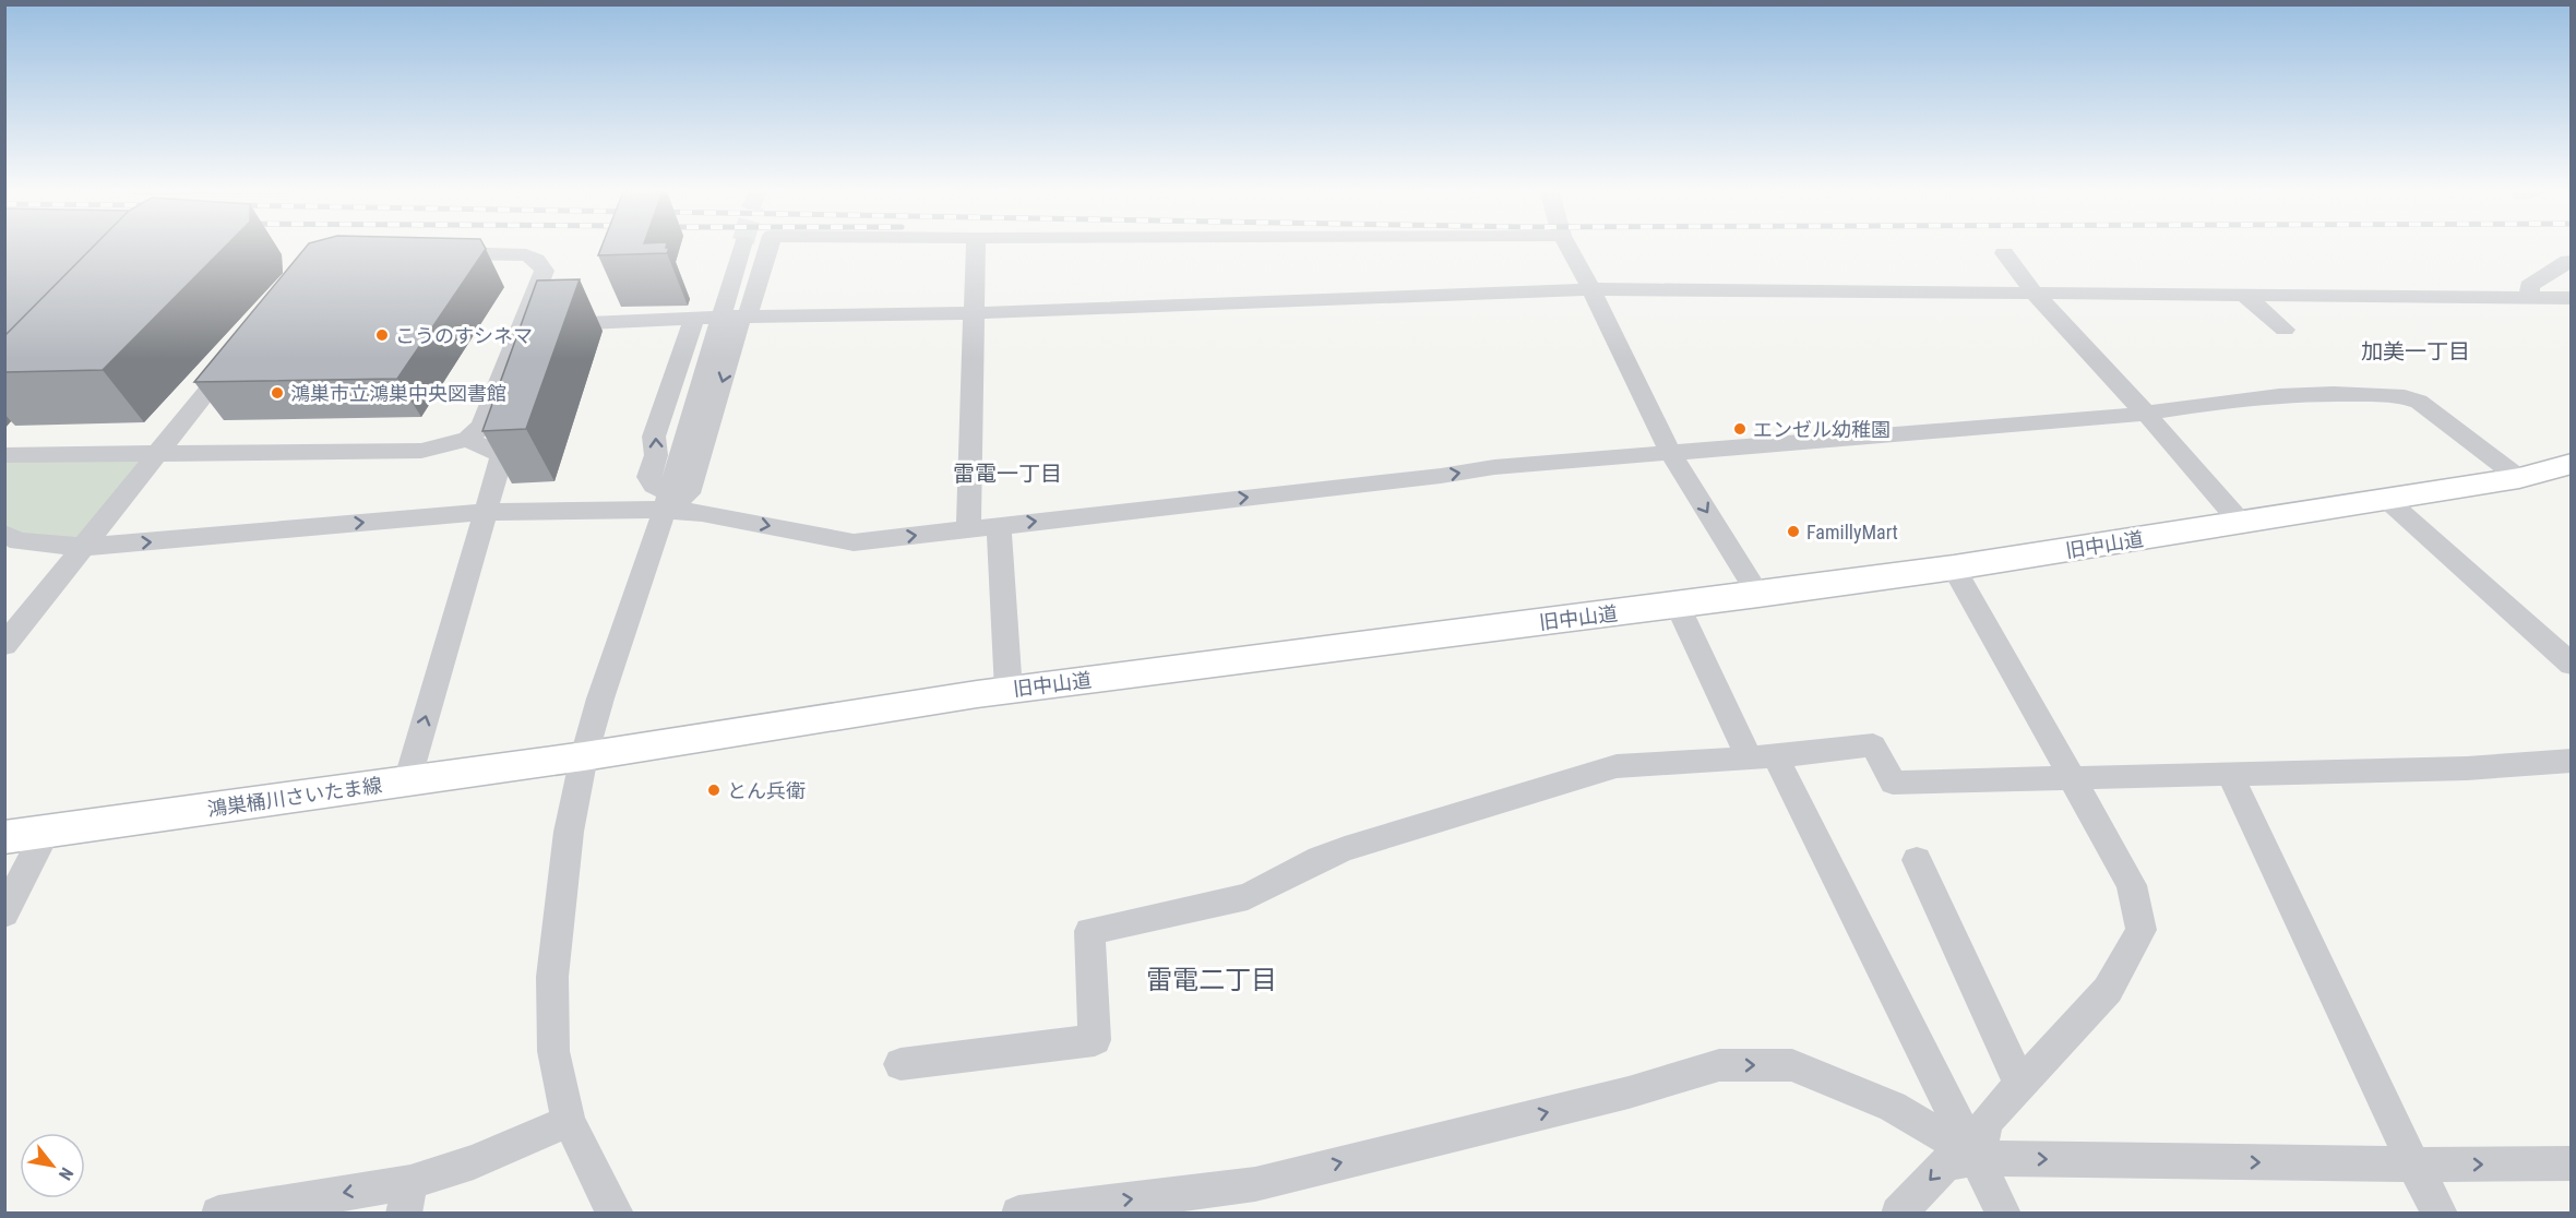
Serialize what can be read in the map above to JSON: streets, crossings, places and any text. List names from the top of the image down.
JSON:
{
  "streets": {
    "main road": ["旧中山道", "鴻巣桶川さいたま線"]
  },
  "crossings": [
    ["旧中山道", "鴻巣桶川さいたま線"]
  ],
  "districts": ["加美一丁目", "雷電一丁目", "雷電二丁目"],
  "places": [
    "こうのすシネマ",
    "鴻巣市立鴻巣中央図書館",
    "エンゼル幼稚園",
    "FamillyMart",
    "とん兵衛"
  ],
  "north": "bottom right"
}
